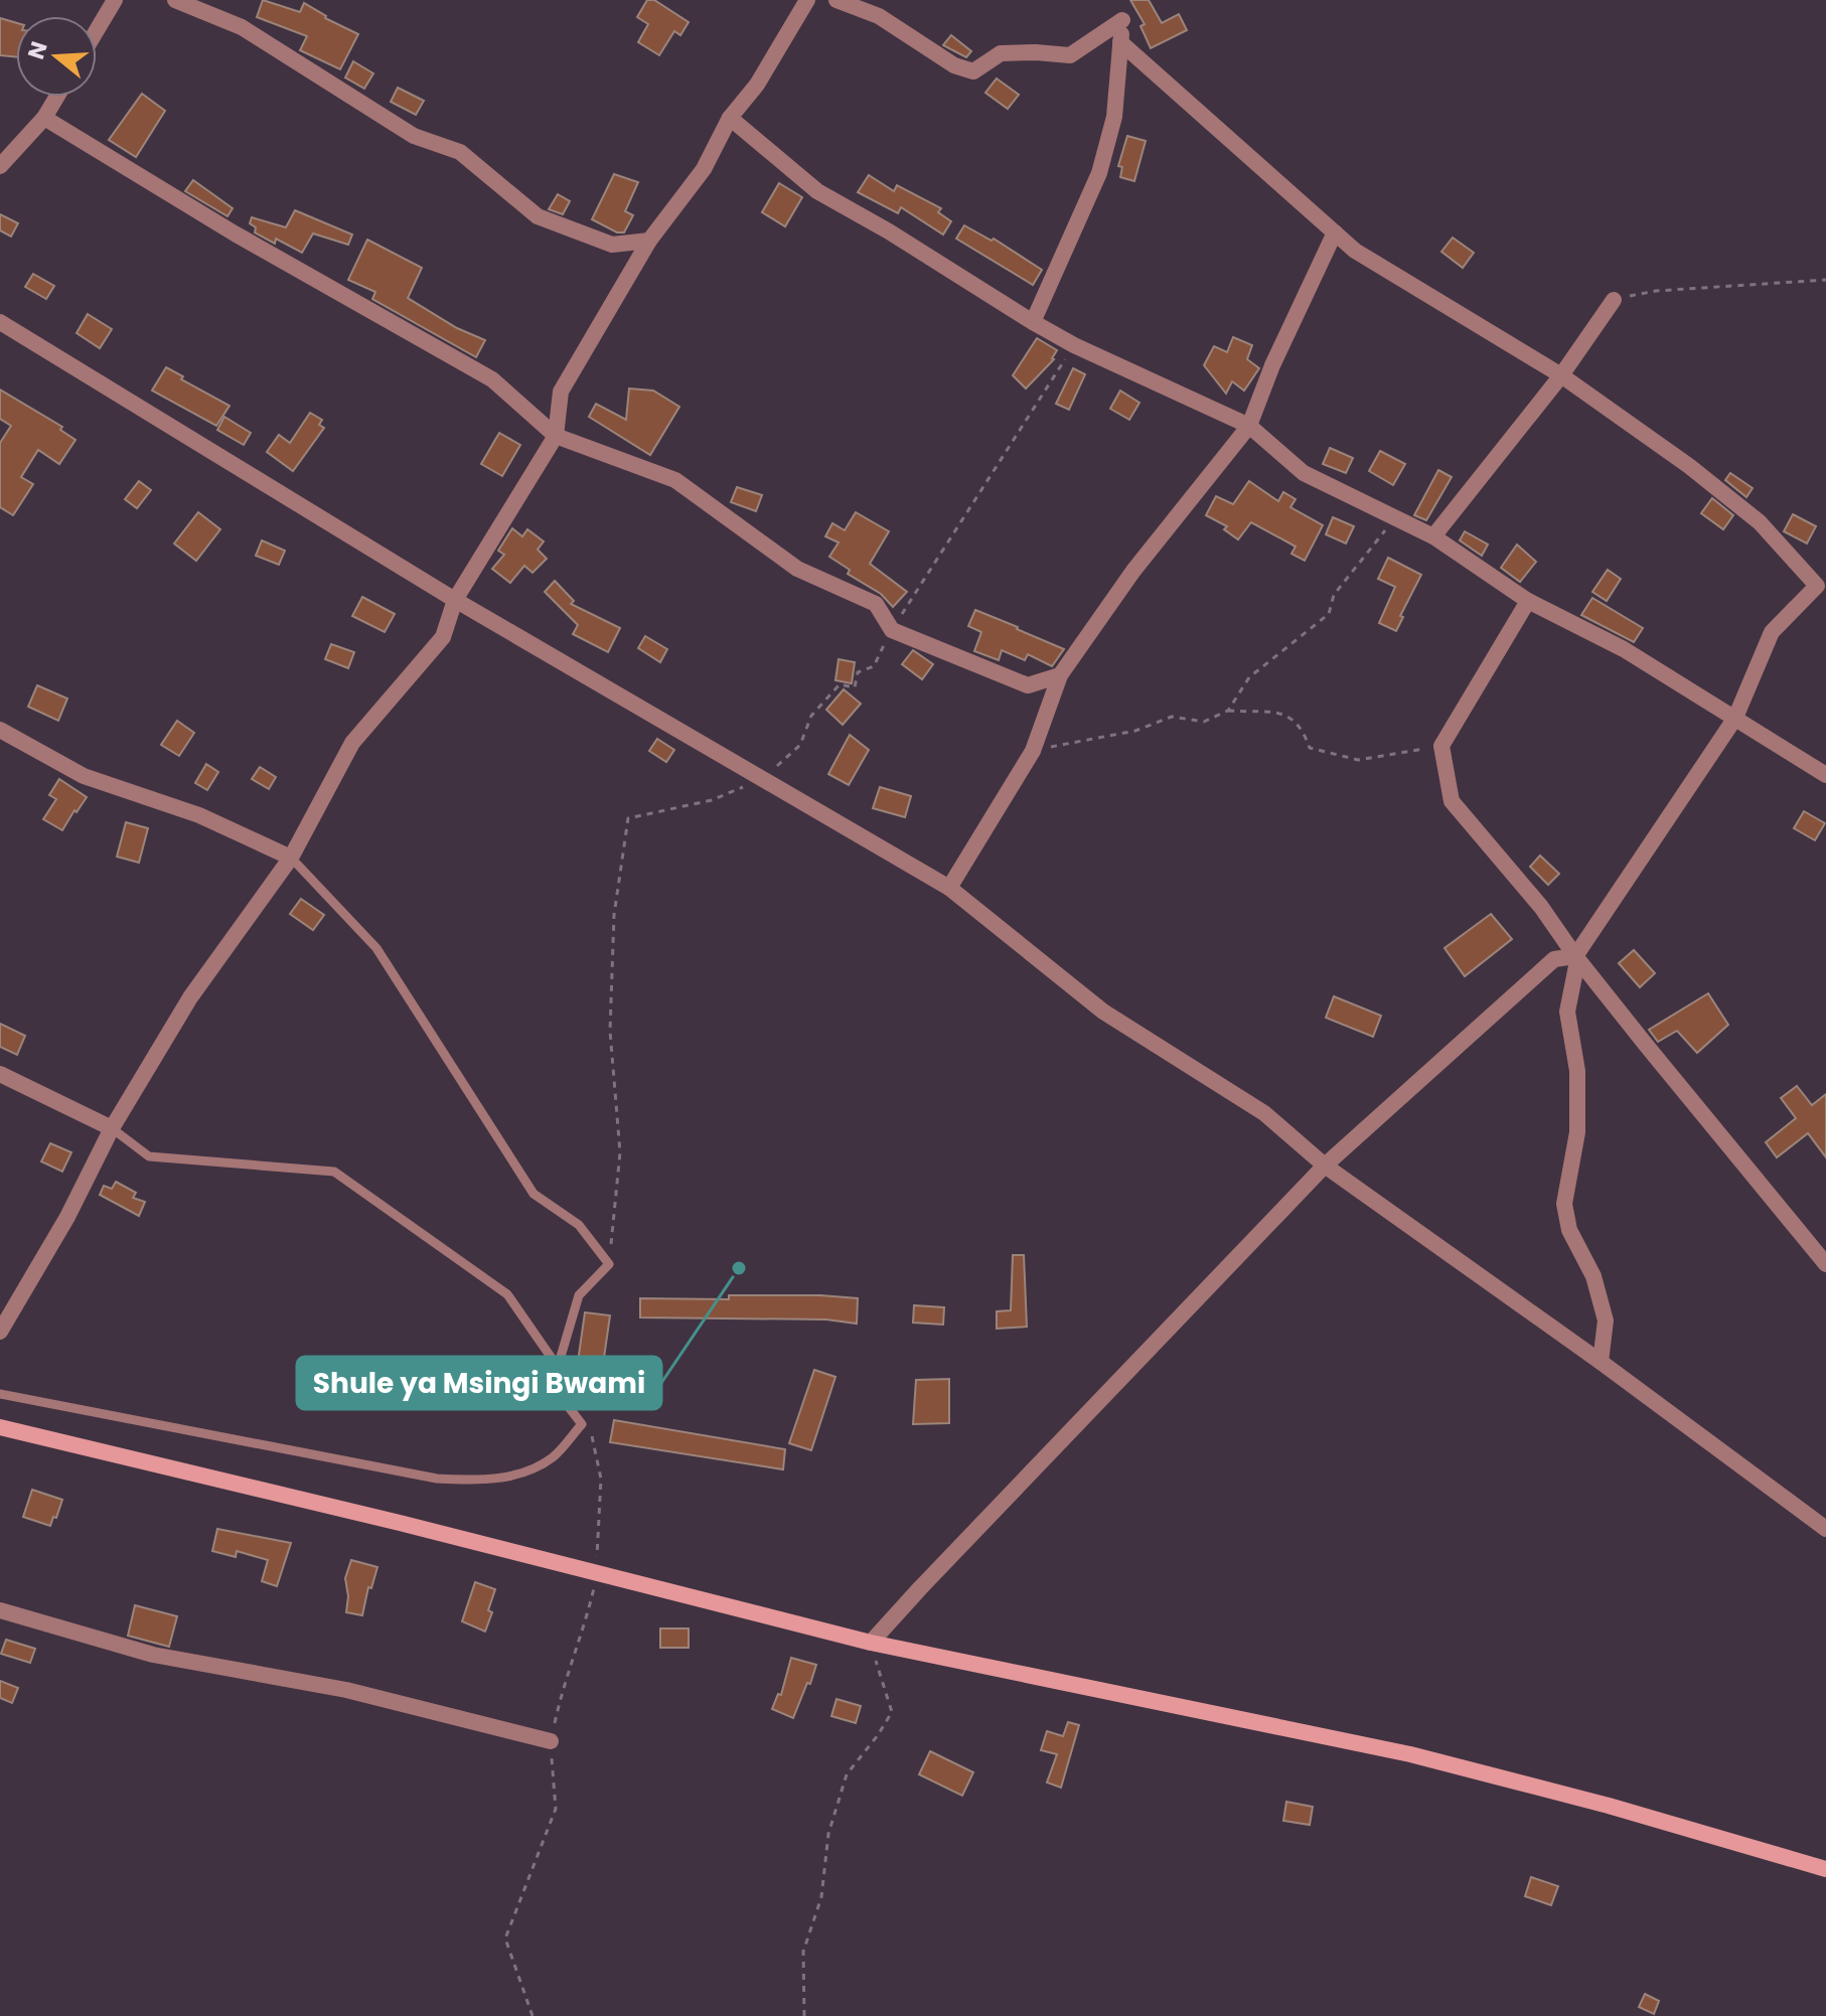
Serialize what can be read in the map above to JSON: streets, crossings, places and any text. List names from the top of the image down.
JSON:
{
  "places": ["Shule ya Msingi Bwami"],
  "north": "left"
}
